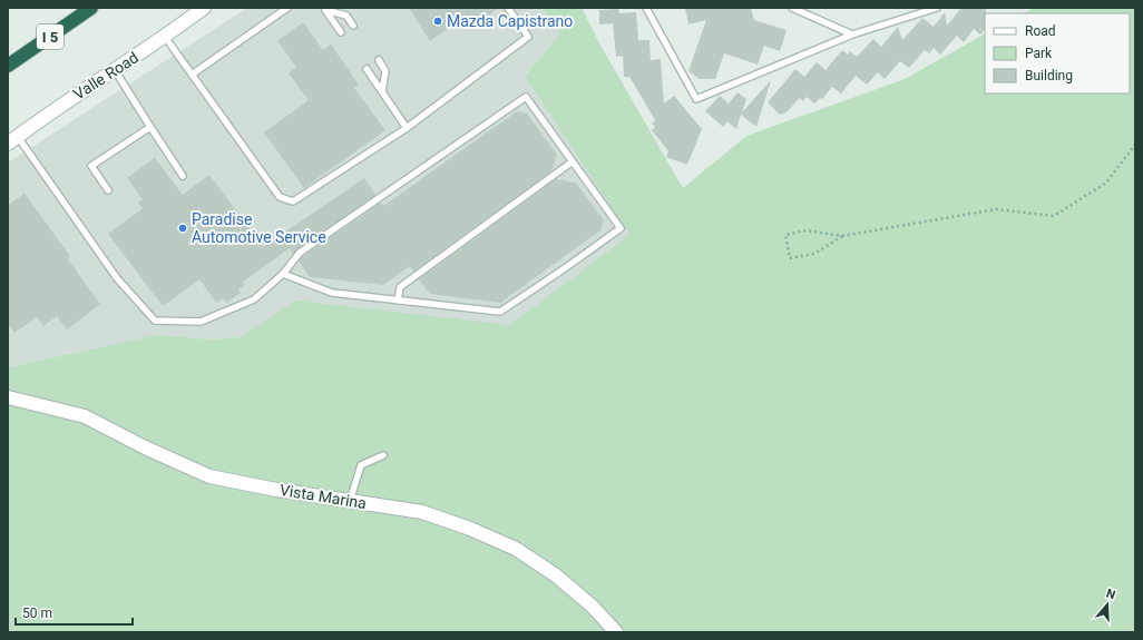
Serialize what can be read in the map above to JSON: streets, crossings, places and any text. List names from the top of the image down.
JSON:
{
  "streets": {
    "highway": ["I 5"],
    "street": ["Valle Road", "Vista Marina"]
  },
  "places": ["Mazda Capistrano", "Paradise Automotive Service"],
  "legend": ["Road", "Park", "Building"],
  "scale_bar": "50 m",
  "north": "top"
}
